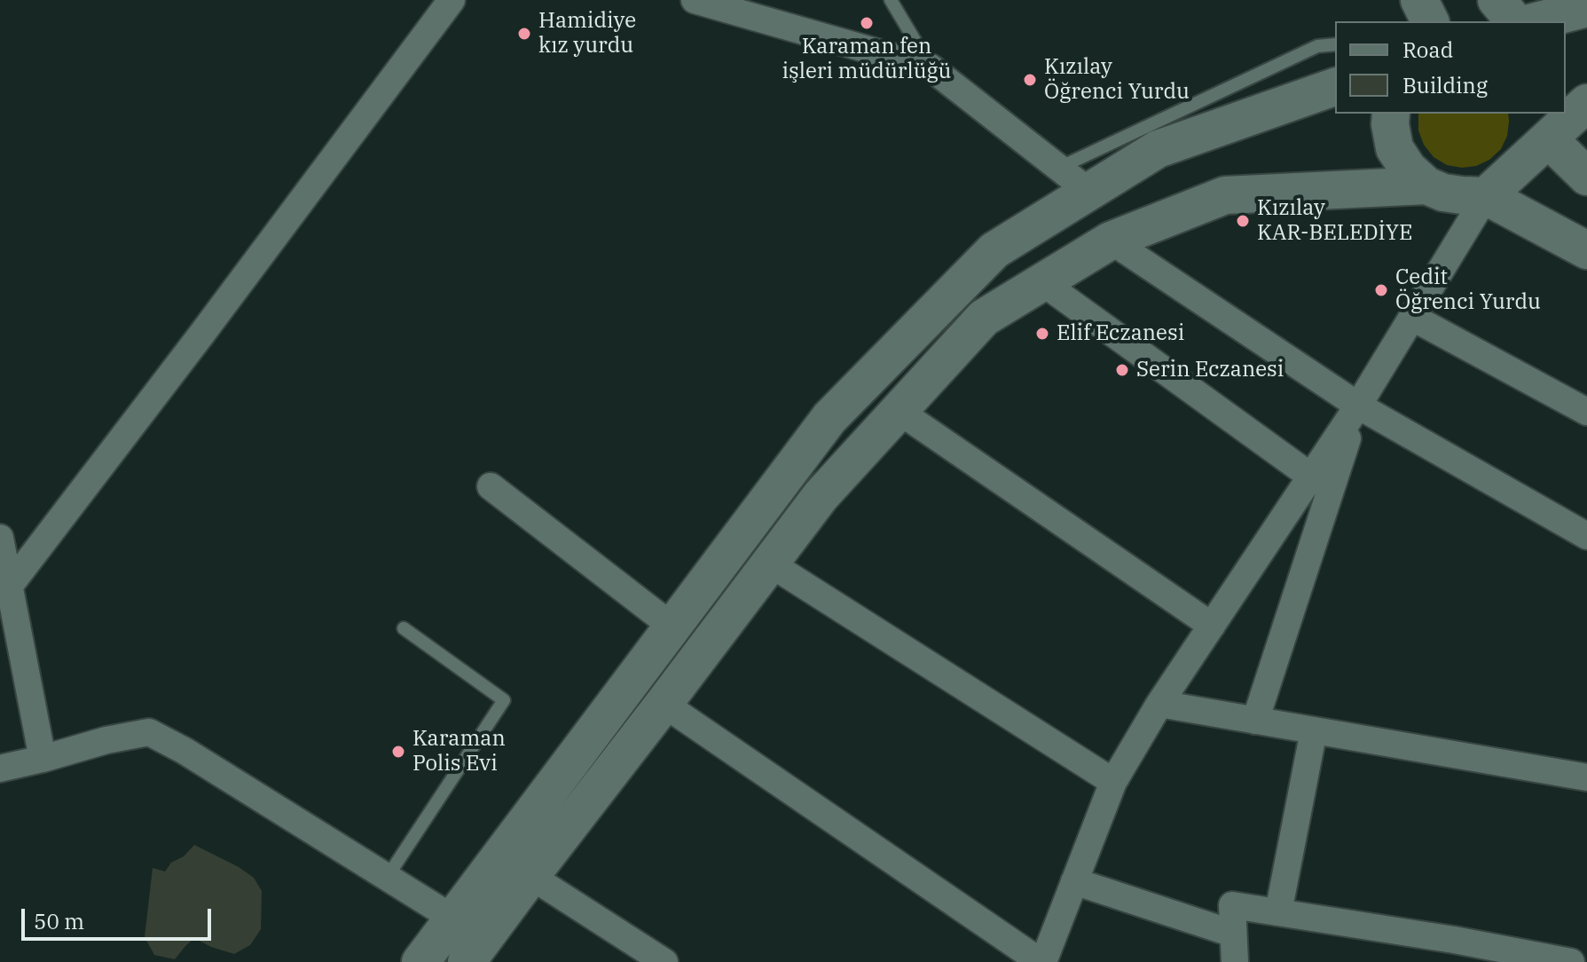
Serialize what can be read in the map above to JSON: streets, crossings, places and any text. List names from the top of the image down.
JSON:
{
  "places": [
    "Karaman fen işleri müdürlüğü",
    "Hamidiye kız yurdu",
    "Kızılay Öğrenci Yurdu",
    "Kızılay KAR-BELEDİYE",
    "Cedit Öğrenci Yurdu",
    "Elif Eczanesi",
    "Serin Eczanesi",
    "Karaman Polis Evi"
  ],
  "legend": ["Road", "Building"],
  "scale_bar": "50 m"
}
